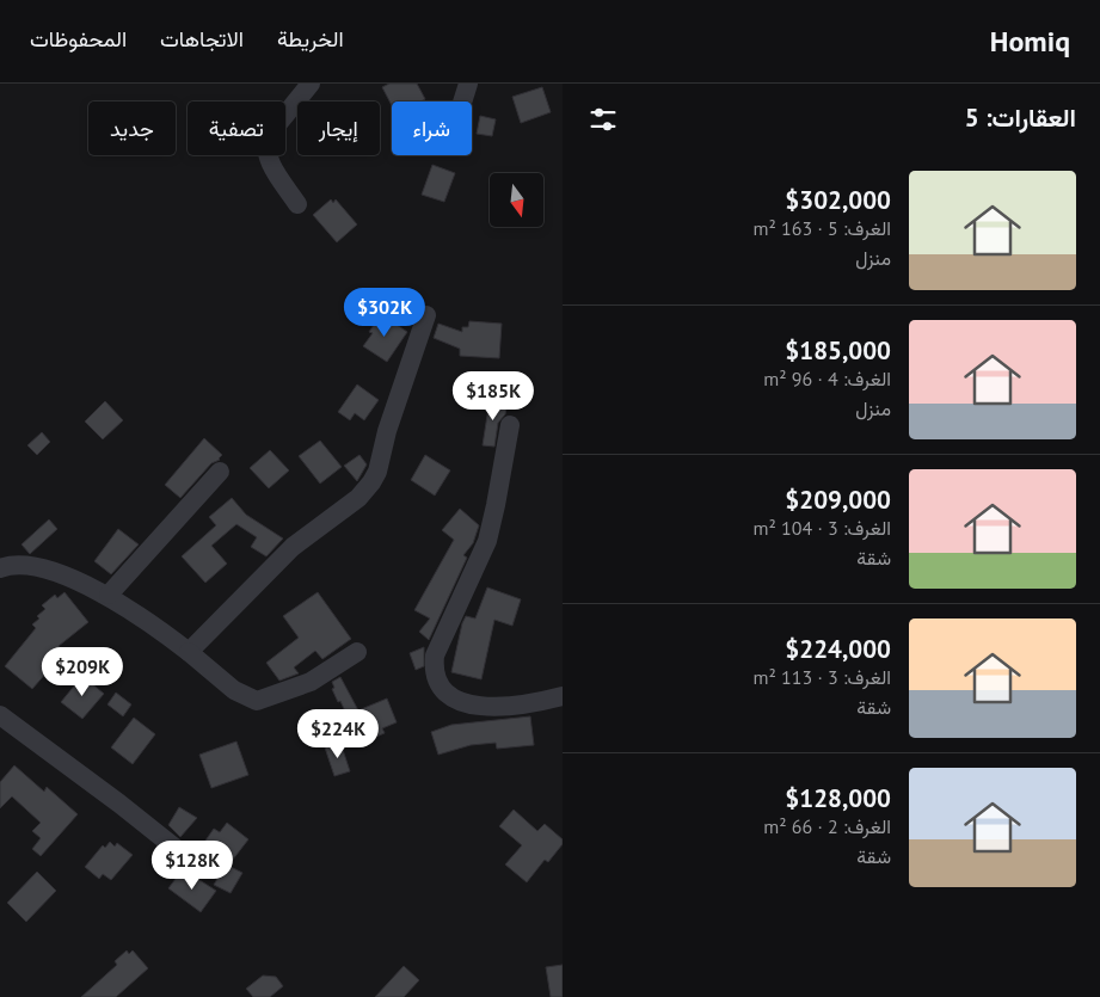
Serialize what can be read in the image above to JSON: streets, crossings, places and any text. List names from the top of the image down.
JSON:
{
  "north": "bottom",
  "page": {
    "header": "Homiq",
    "nav": ["الخريطة", "الاتجاهات", "المحفوظات"],
    "heading": "العقارات: 5",
    "chip": [
      "شراء",
      "إيجار",
      "تصفية",
      "جديد"
    ],
    "list": [
      {
        "name": "$302,000",
        "note": "الغرف: 5 · 163 m² · منزل"
      },
      {
        "name": "$185,000",
        "note": "الغرف: 4 · 96 m² · منزل"
      },
      {
        "name": "$209,000",
        "note": "الغرف: 3 · 104 m² · شقة"
      },
      {
        "name": "$224,000",
        "note": "الغرف: 3 · 113 m² · شقة"
      },
      {
        "name": "$128,000",
        "note": "الغرف: 2 · 66 m² · شقة"
      }
    ],
    "price": [
      "$302K",
      "$185K",
      "$209K",
      "$224K",
      "$128K"
    ]
  }
}
